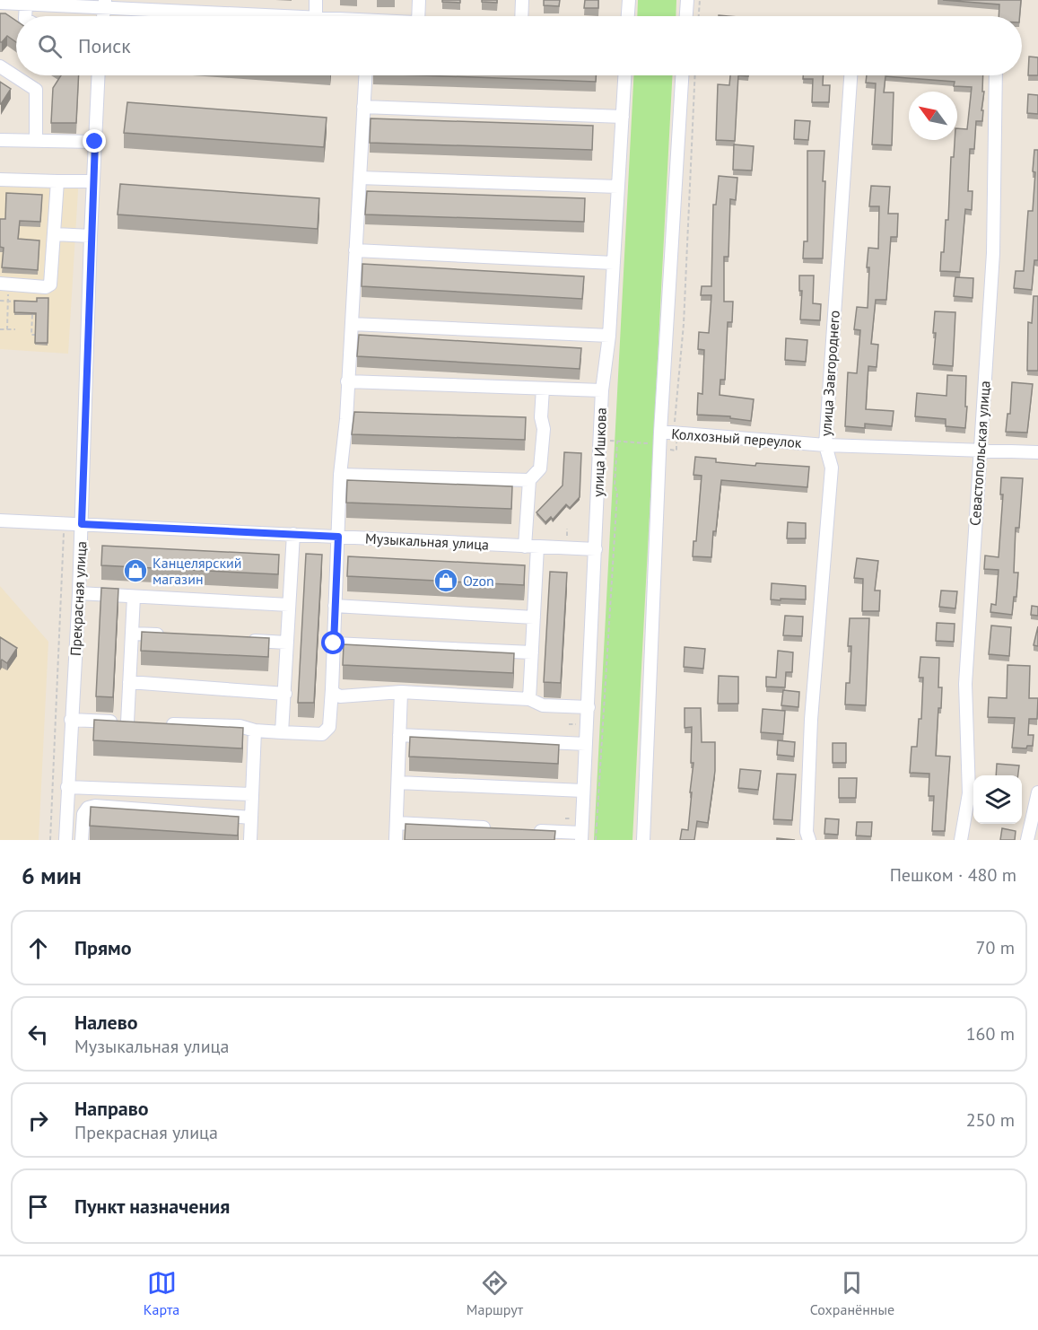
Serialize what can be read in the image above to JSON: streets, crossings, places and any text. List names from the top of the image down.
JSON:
{
  "streets": {
    "street": [
      "улица Завгороднего",
      "Колхозный переулок",
      "улица Ишкова",
      "Севастопольская улица",
      "Музыкальная улица",
      "Прекрасная улица"
    ]
  },
  "crossings": [
    ["улица Завгороднего", "Колхозный переулок"],
    ["Колхозный переулок", "Севастопольская улица"],
    ["улица Ишкова", "Музыкальная улица"],
    ["Музыкальная улица", "Прекрасная улица"]
  ],
  "places": {
    "shop": ["Канцелярский магазин", "Ozon"]
  },
  "north": "top left",
  "page": {
    "search": "Поиск",
    "heading": ["6 мин", "Пешком · 480 m"],
    "list": [
      ["Прямо", "70 m"],
      ["Налево", "Музыкальная улица", "160 m"],
      ["Направо", "Прекрасная улица", "250 m"],
      "Пункт назначения"
    ],
    "nav": ["Карта", "Маршрут", "Сохранённые"]
  }
}
